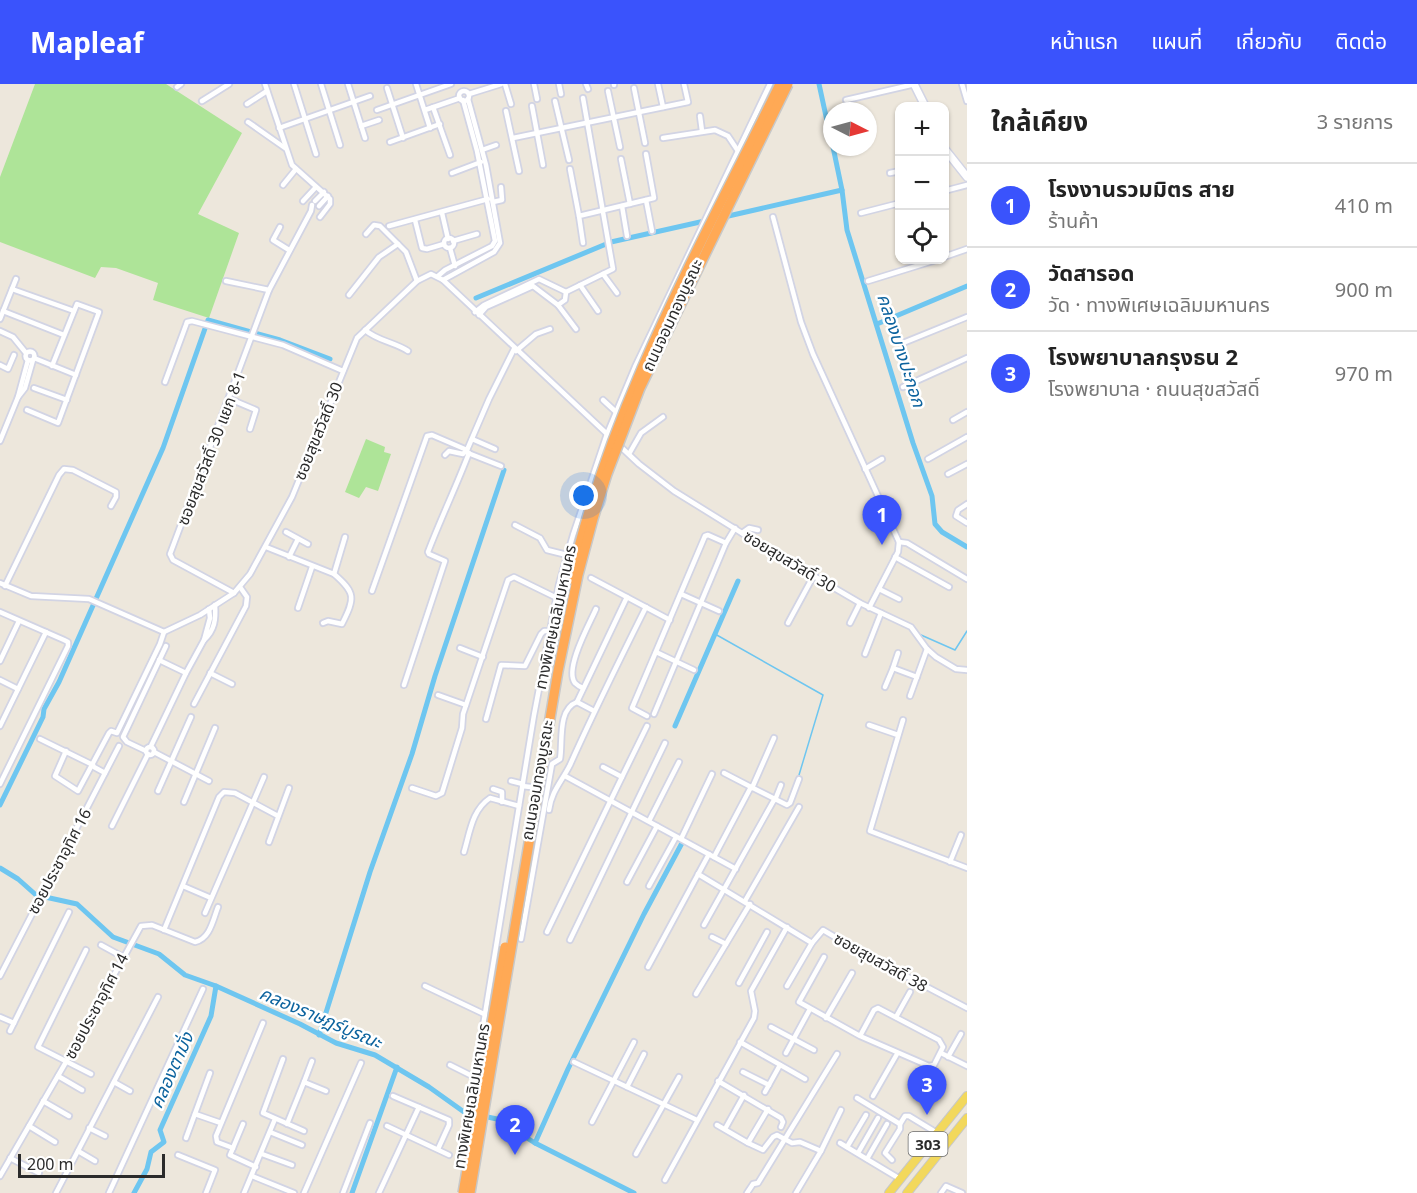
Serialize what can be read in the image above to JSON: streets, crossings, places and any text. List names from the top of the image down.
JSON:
{
  "streets": {
    "highway": ["ทางพิเศษเฉลิมมหานคร"],
    "main road": ["303"],
    "street": [
      "ถนนจอมทองบูรณะ",
      "ซอยสุขสวัสดิ์ 30",
      "ซอยสุขสวัสดิ์ 30 แยก 8-1",
      "ซอยประชาอุทิศ 16",
      "ซอยสุขสวัสดิ์ 38",
      "ซอยประชาอุทิศ 14"
    ]
  },
  "crossings": [
    ["ถนนจอมทองบูรณะ", "ซอยสุขสวัสดิ์ 30"],
    ["ถนนจอมทองบูรณะ", "ทางพิเศษเฉลิมมหานคร"],
    ["ซอยสุขสวัสดิ์ 30", "ซอยสุขสวัสดิ์ 30 แยก 8-1"]
  ],
  "water": ["คลองบางปะกอก", "คลองราษฎร์บูรณะ", "คลองตามั่ง"],
  "scale_bar": "200 m",
  "north": "right",
  "page": {
    "header": "Mapleaf",
    "nav": [
      "หน้าแรก",
      "แผนที่",
      "เกี่ยวกับ",
      "ติดต่อ"
    ],
    "heading": ["ใกล้เคียง", "3 รายการ"],
    "map_buttons": ["+", "−"],
    "list": [
      {
        "mark": "1",
        "name": "โรงงานรวมมิตร สาย",
        "note": "ร้านค้า",
        "value": "410 m"
      },
      {
        "mark": "2",
        "name": "วัดสารอด",
        "note": "วัด · ทางพิเศษเฉลิมมหานคร",
        "value": "900 m"
      },
      {
        "mark": "3",
        "name": "โรงพยาบาลกรุงธน 2",
        "note": "โรงพยาบาล · ถนนสุขสวัสดิ์",
        "value": "970 m"
      }
    ],
    "pins": ["1", "3", "2"],
    "scale": "200 m"
  }
}
